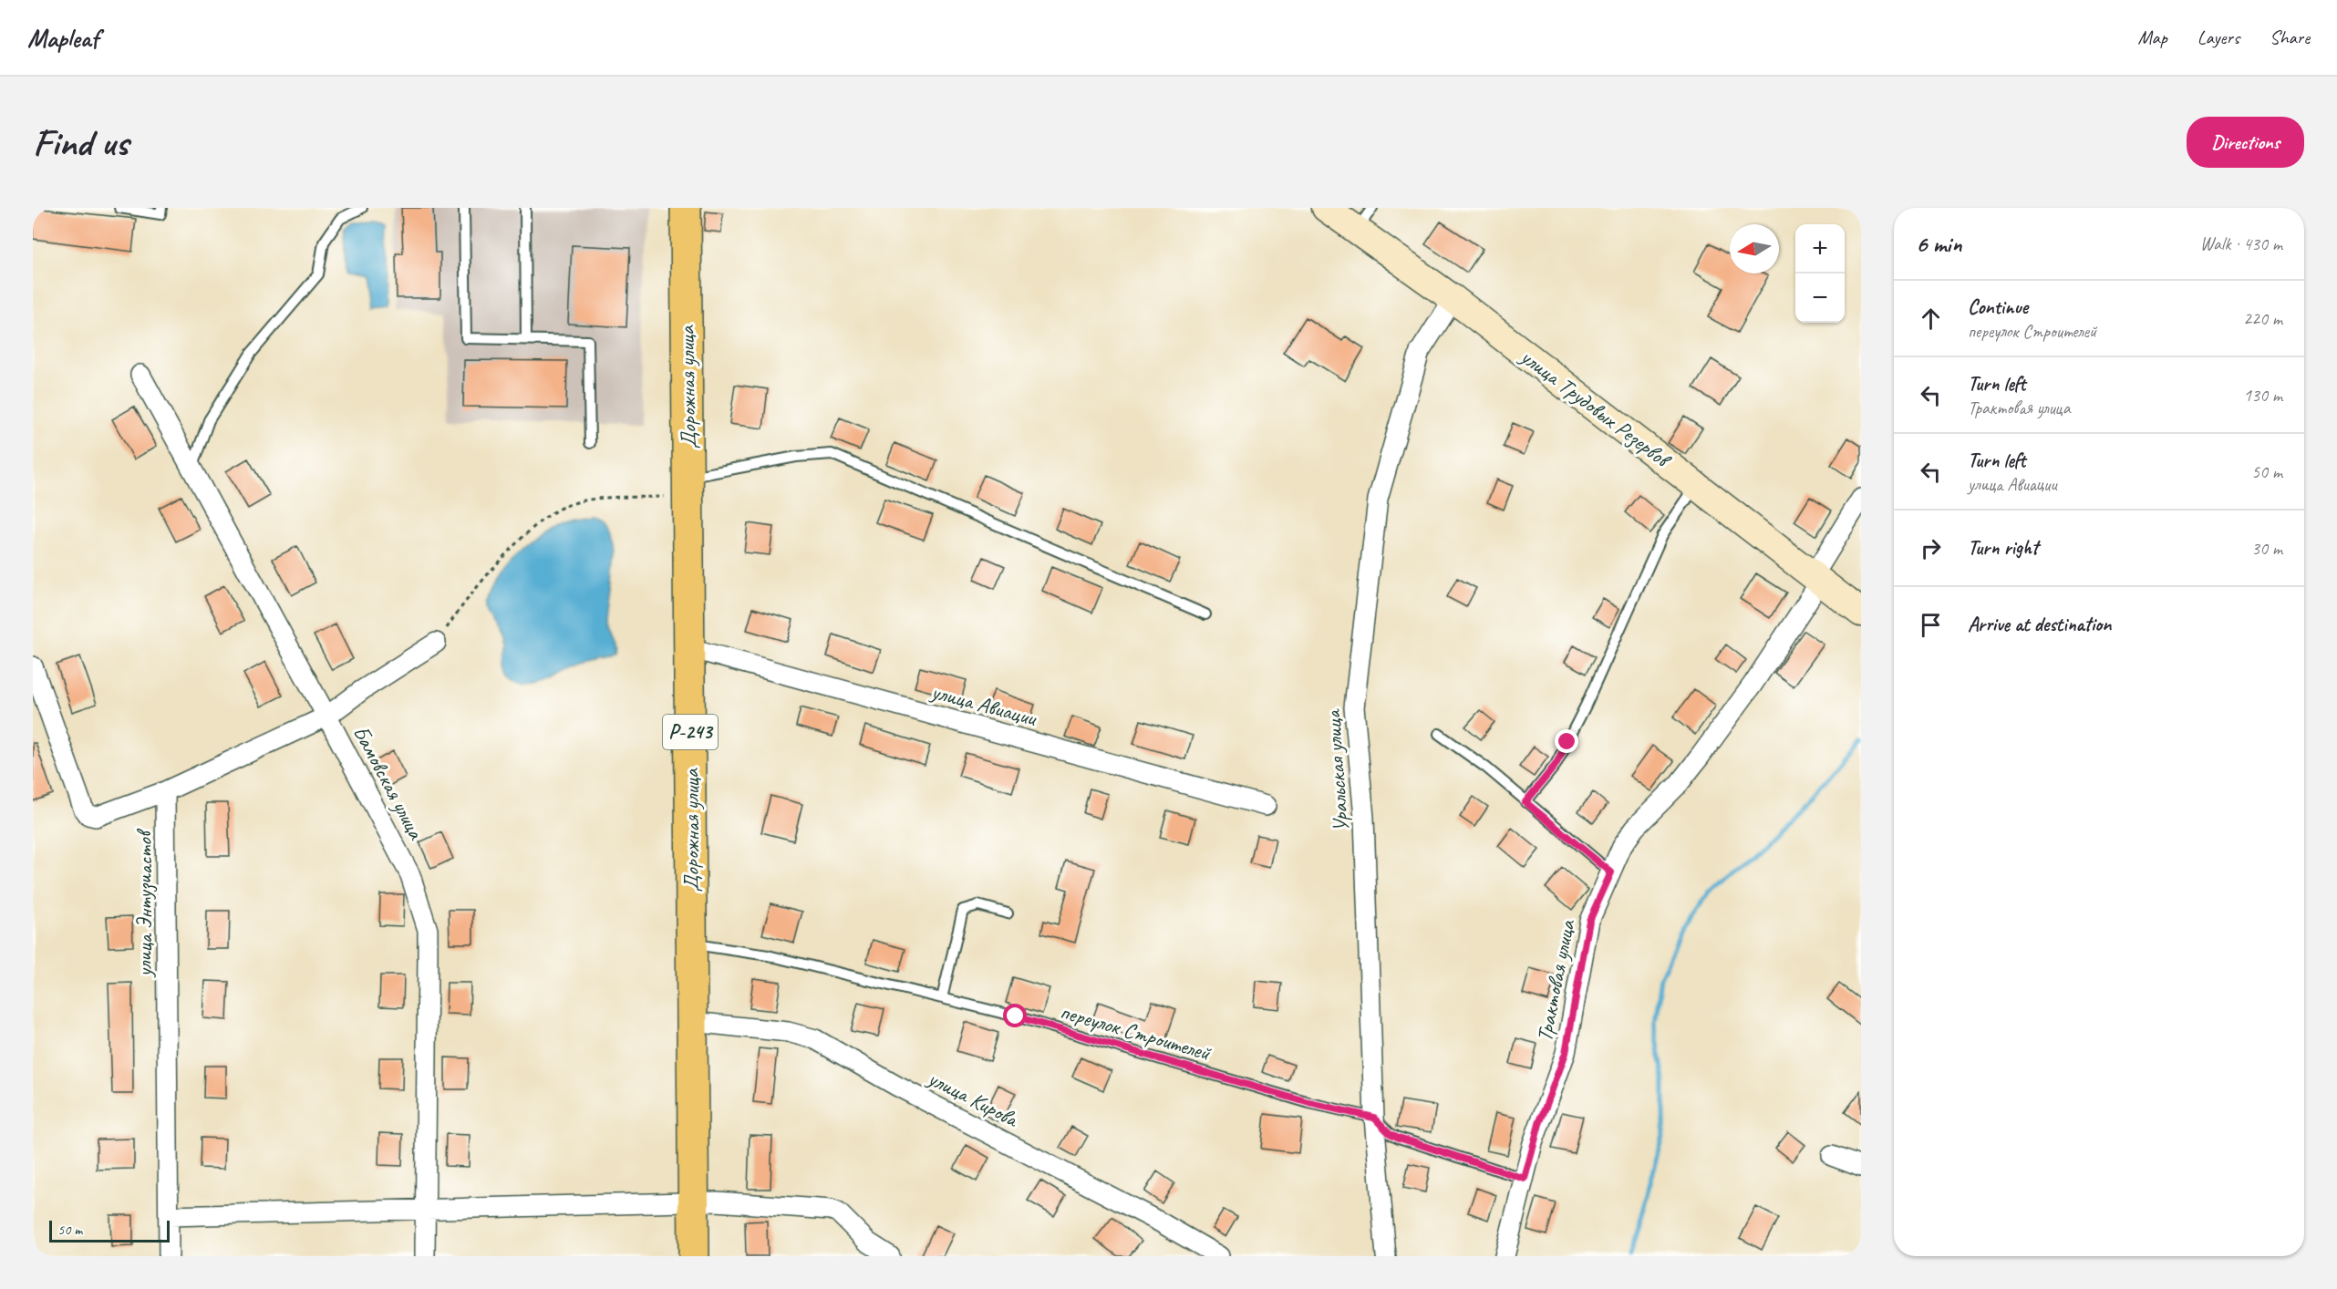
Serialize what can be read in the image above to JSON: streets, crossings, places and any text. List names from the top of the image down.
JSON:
{
  "streets": {
    "highway": ["Дорожная улица", "Р-243"],
    "main road": ["улица Трудовых Резервов"],
    "street": [
      "улица Авиации",
      "Уральская улица",
      "Бамовская улица",
      "улица Энтузиастов",
      "Трактовая улица",
      "улица Кирова"
    ],
    "lane": ["переулок Строителей"]
  },
  "crossings": [
    ["Дорожная улица", "улица Авиации"],
    ["Дорожная улица", "переулок Строителей"],
    ["Дорожная улица", "улица Кирова"],
    ["улица Трудовых Резервов", "Уральская улица"],
    ["улица Трудовых Резервов", "Трактовая улица"],
    ["Уральская улица", "переулок Строителей"],
    ["Трактовая улица", "переулок Строителей"]
  ],
  "scale_bar": "50 m",
  "north": "left",
  "page": {
    "header": "Mapleaf",
    "nav": ["Map", "Layers", "Share"],
    "buttons": "Directions",
    "title": "Find us",
    "heading": ["6 min", "Walk · 430 m"],
    "map_buttons": ["+", "−"],
    "list": [
      ["Continue", "переулок Строителей", "220 m"],
      ["Turn left", "Трактовая улица", "130 m"],
      ["Turn left", "улица Авиации", "50 m"],
      ["Turn right", "30 m"],
      "Arrive at destination"
    ],
    "scale": "50 m"
  }
}
